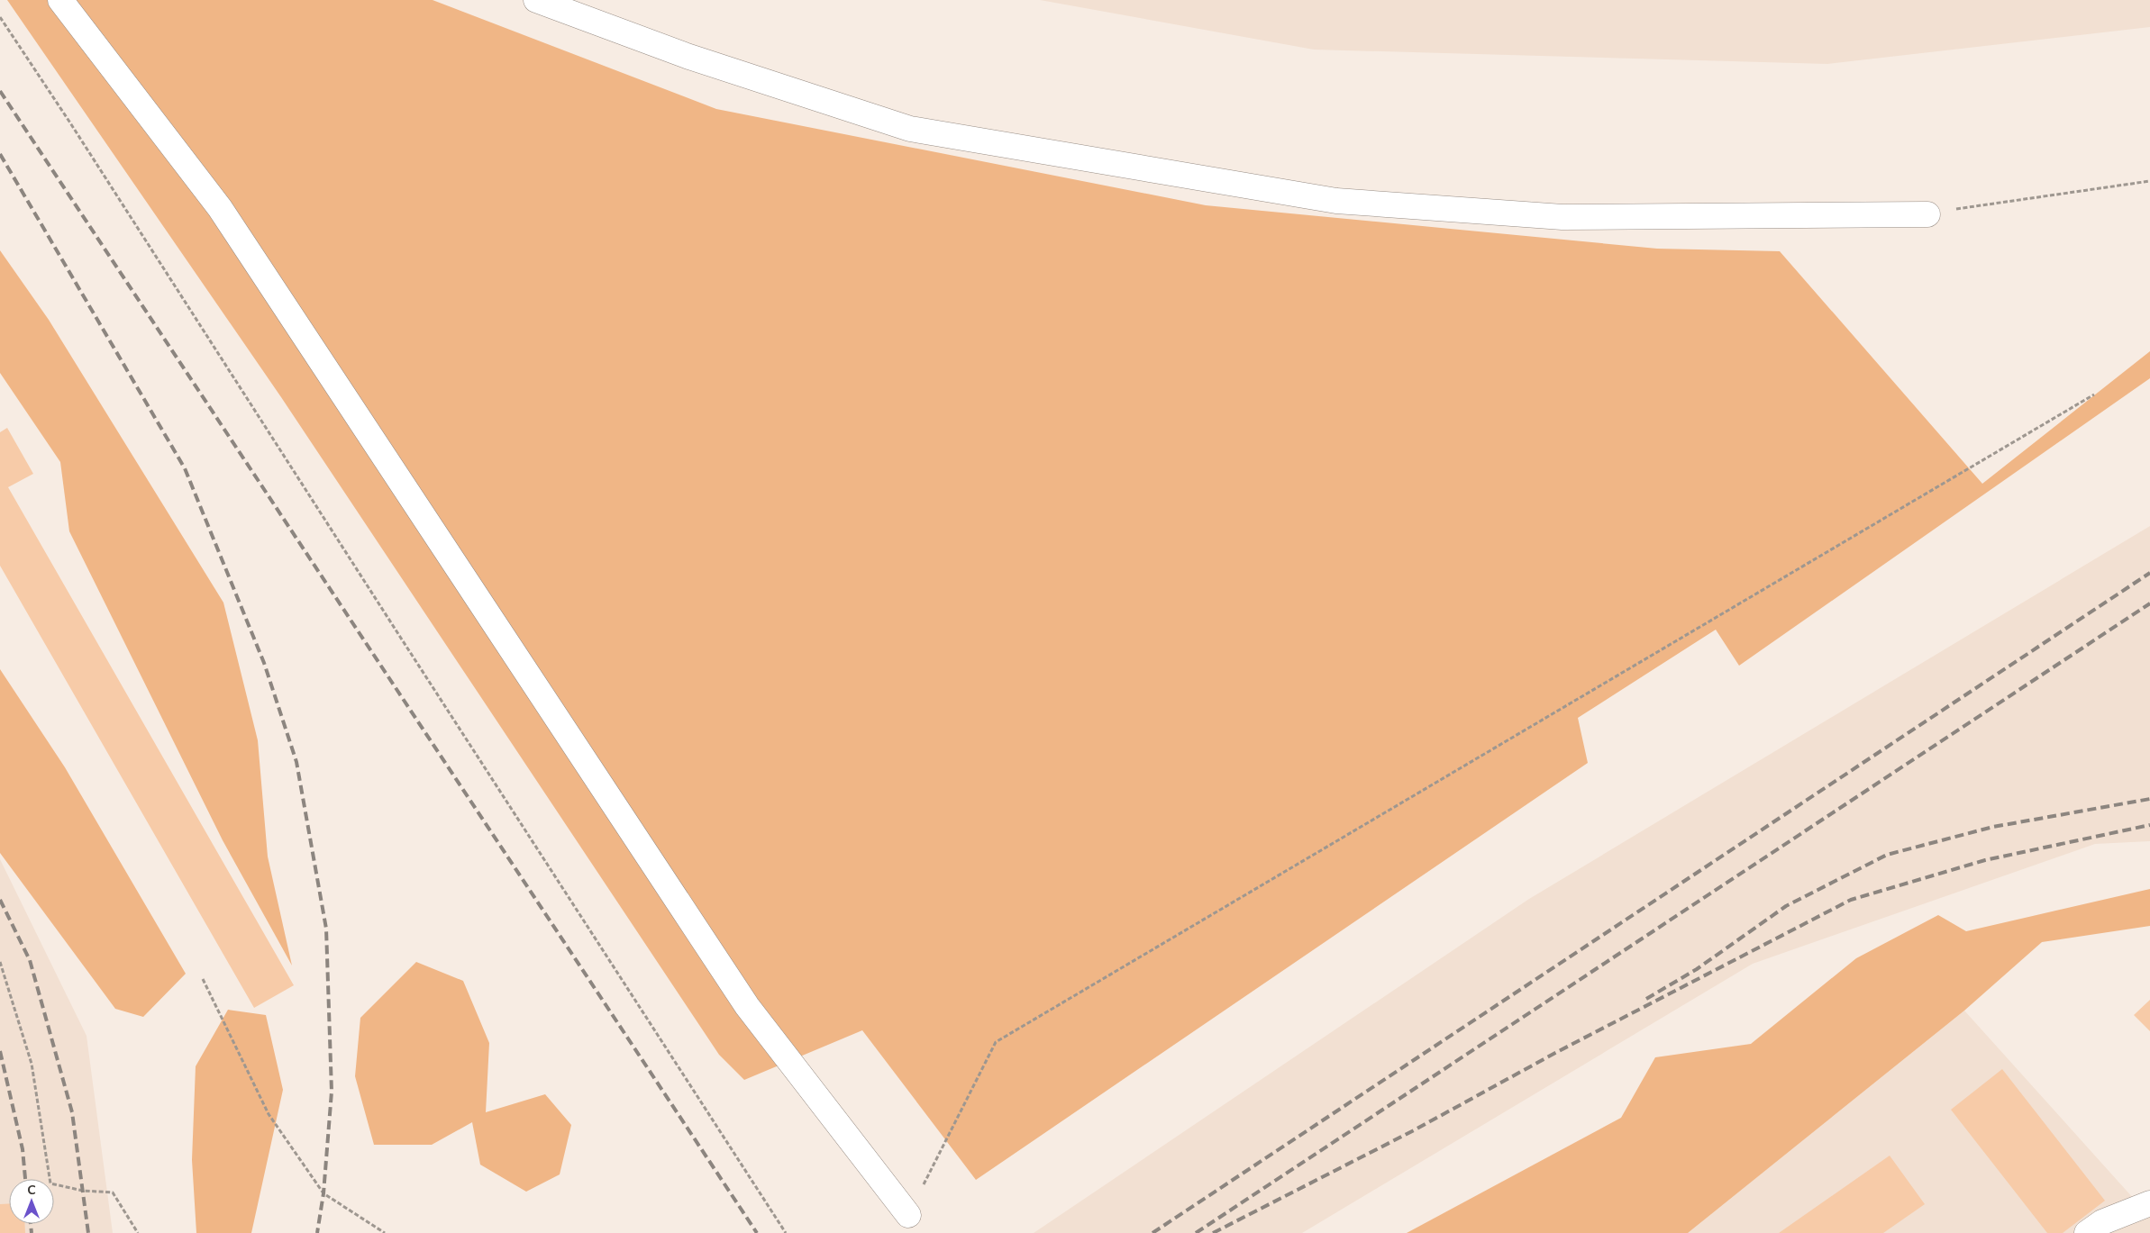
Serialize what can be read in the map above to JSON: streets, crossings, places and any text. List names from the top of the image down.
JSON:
{
  "north": "top"
}
